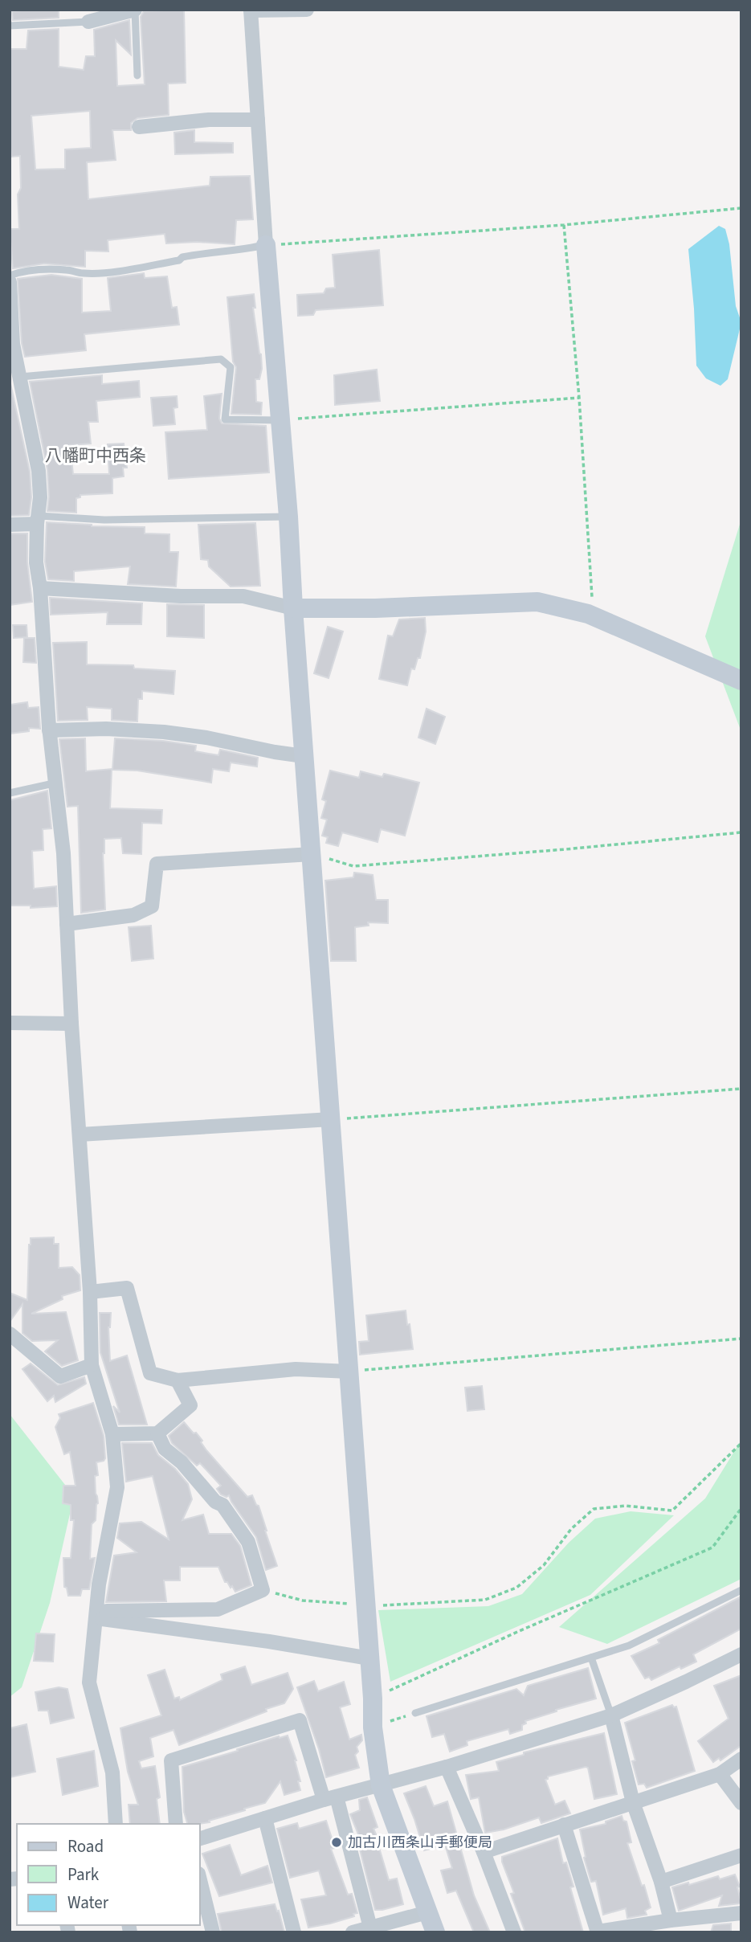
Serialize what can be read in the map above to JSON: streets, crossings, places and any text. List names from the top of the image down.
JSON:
{
  "districts": ["八幡町中西条"],
  "places": ["加古川西条山手郵便局"],
  "legend": ["Road", "Park", "Water"]
}
